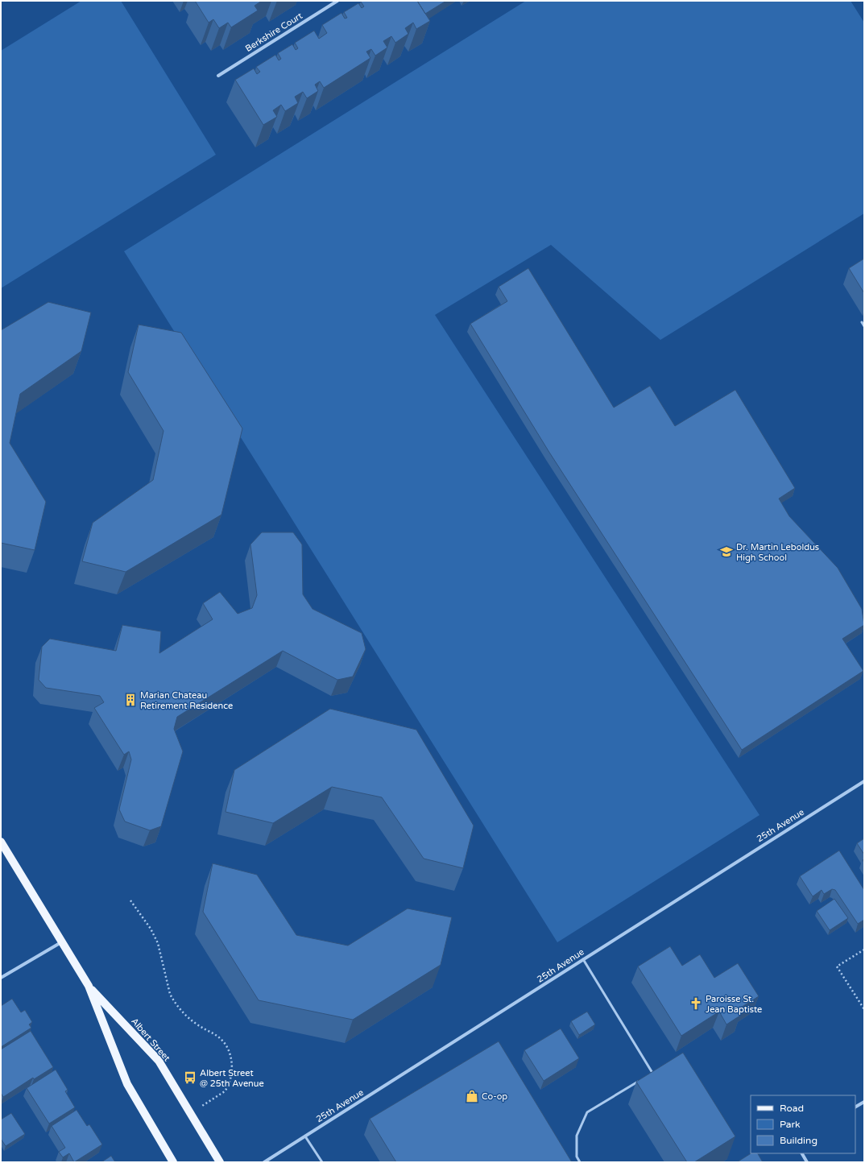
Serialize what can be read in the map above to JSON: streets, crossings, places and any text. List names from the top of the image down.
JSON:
{
  "streets": {
    "main road": ["Albert Street"],
    "street": ["Berkshire Court", "25th Avenue"]
  },
  "places": {
    "school or university": ["Dr. Martin Leboldus High School"],
    "building": ["Marian Chateau Retirement Residence"],
    "church": ["Paroisse St. Jean Baptiste"],
    "bus stop": ["Albert Street @ 25th Avenue"],
    "shop": ["Co-op"]
  },
  "legend": ["Road", "Park", "Building"]
}
